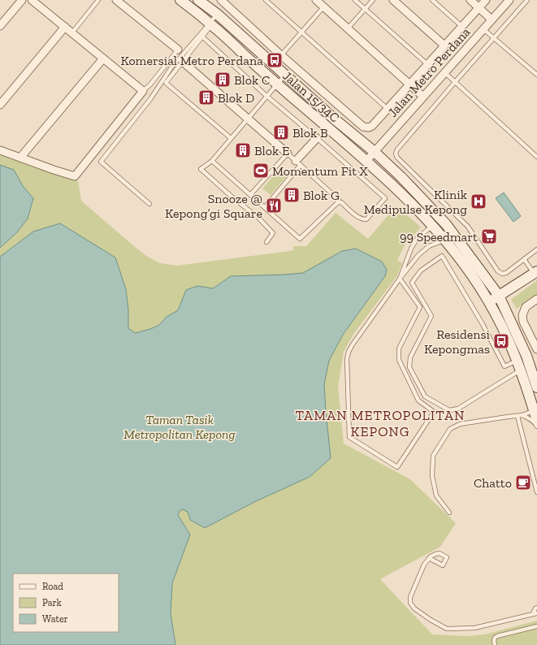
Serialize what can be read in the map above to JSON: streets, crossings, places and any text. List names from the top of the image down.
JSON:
{
  "streets": {
    "street": ["Jalan Metro Perdana", "Jalan 15/34C"]
  },
  "crossings": [
    ["Jalan Metro Perdana", "Jalan 15/34C"]
  ],
  "districts": ["TAMAN METROPOLITAN KEPONG"],
  "parks": ["Taman Tasik Metropolitan Kepong"],
  "places": {
    "bus stop": ["Komersial Metro Perdana", "Residensi Kepongmas"],
    "building": [
      "Blok C",
      "Blok D",
      "Blok B",
      "Blok E",
      "Blok G"
    ],
    "sports": ["Momentum Fit X"],
    "hospital": ["Klinik Medipulse Kepong"],
    "restaurant": ["Snooze @ Kepong’gi Square"],
    "supermarket": ["99 Speedmart"],
    "cafe": ["Chatto"]
  },
  "legend": ["Road", "Park", "Water"]
}
